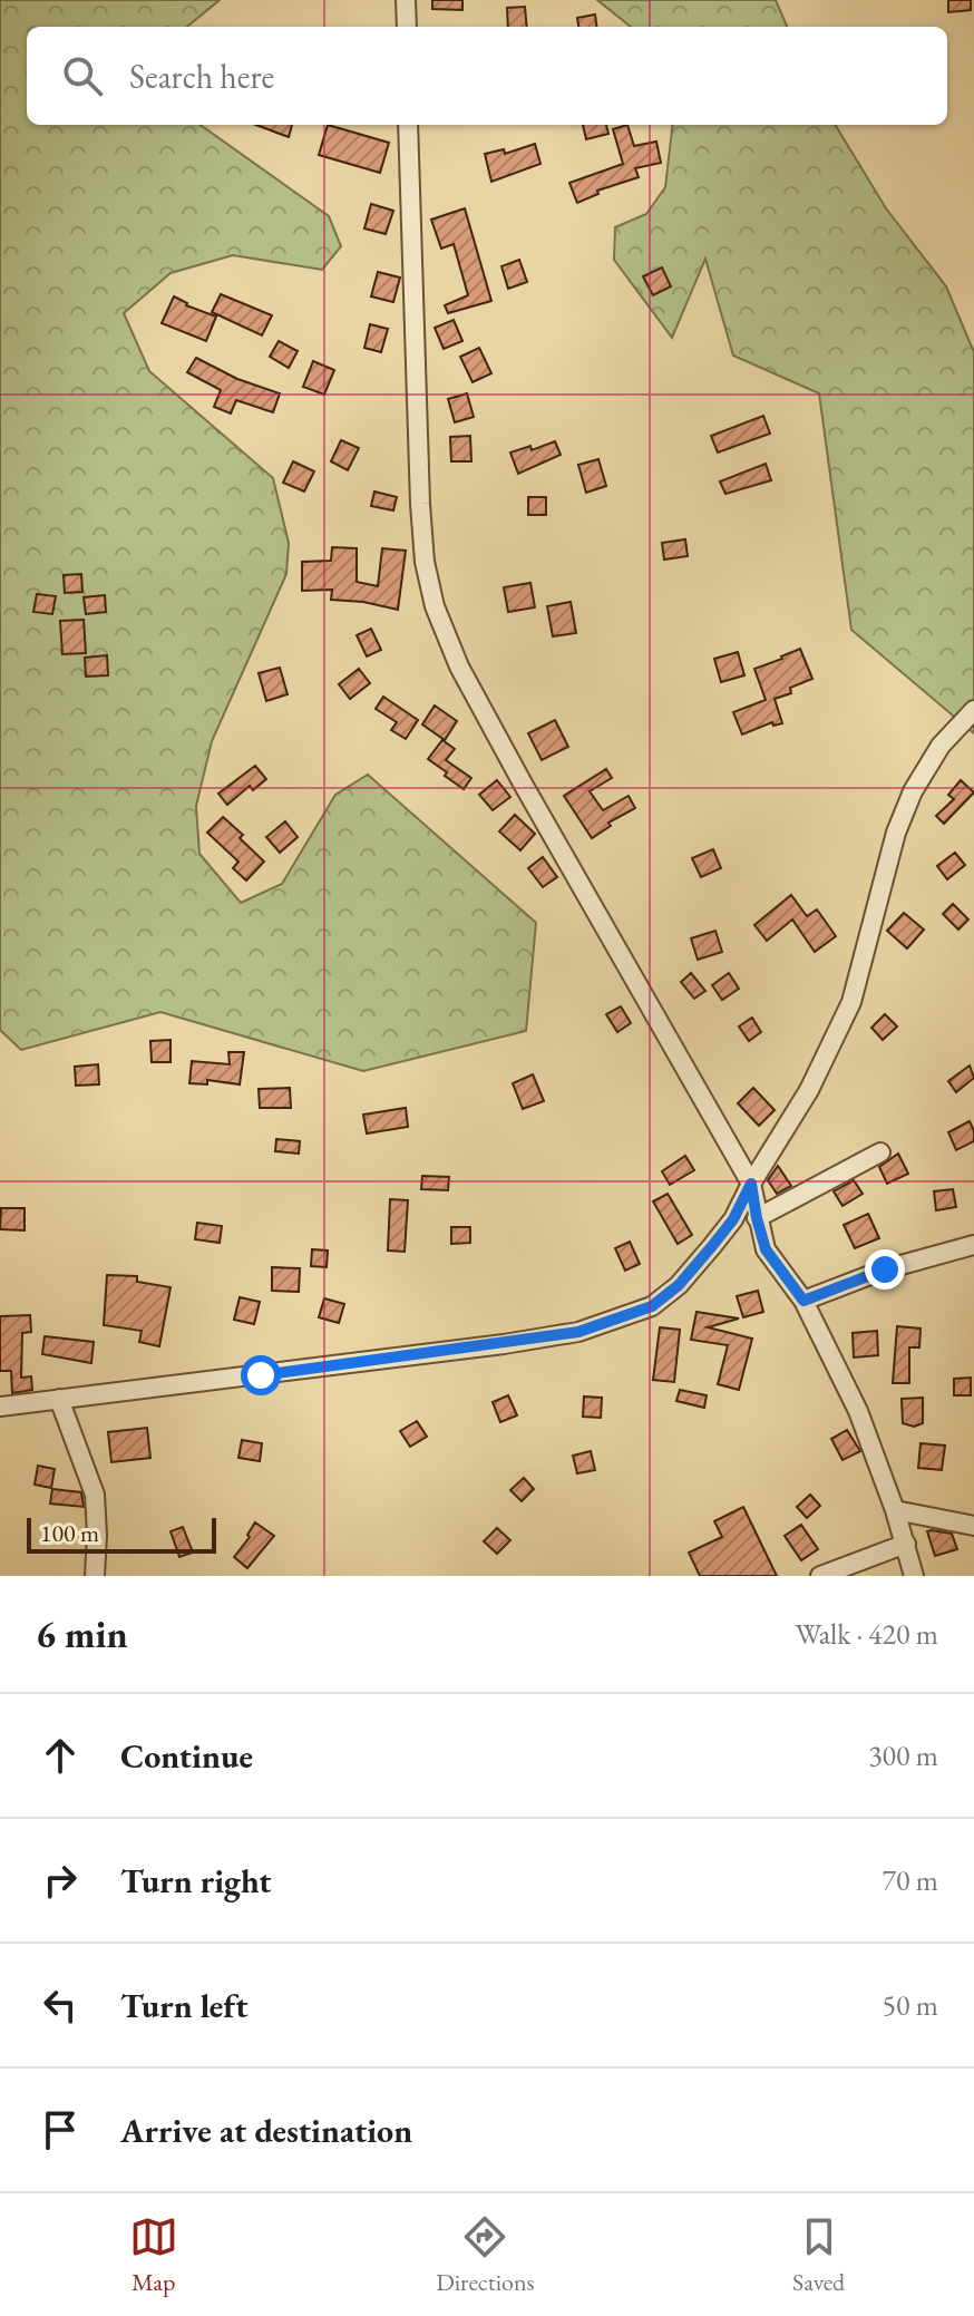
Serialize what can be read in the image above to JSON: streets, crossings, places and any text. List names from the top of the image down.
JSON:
{
  "scale_bar": "100 m",
  "page": {
    "search": "Search here",
    "scale": "100 m",
    "heading": ["6 min", "Walk · 420 m"],
    "list": [
      ["Continue", "300 m"],
      ["Turn right", "70 m"],
      ["Turn left", "50 m"],
      "Arrive at destination"
    ],
    "nav": ["Map", "Directions", "Saved"]
  }
}
